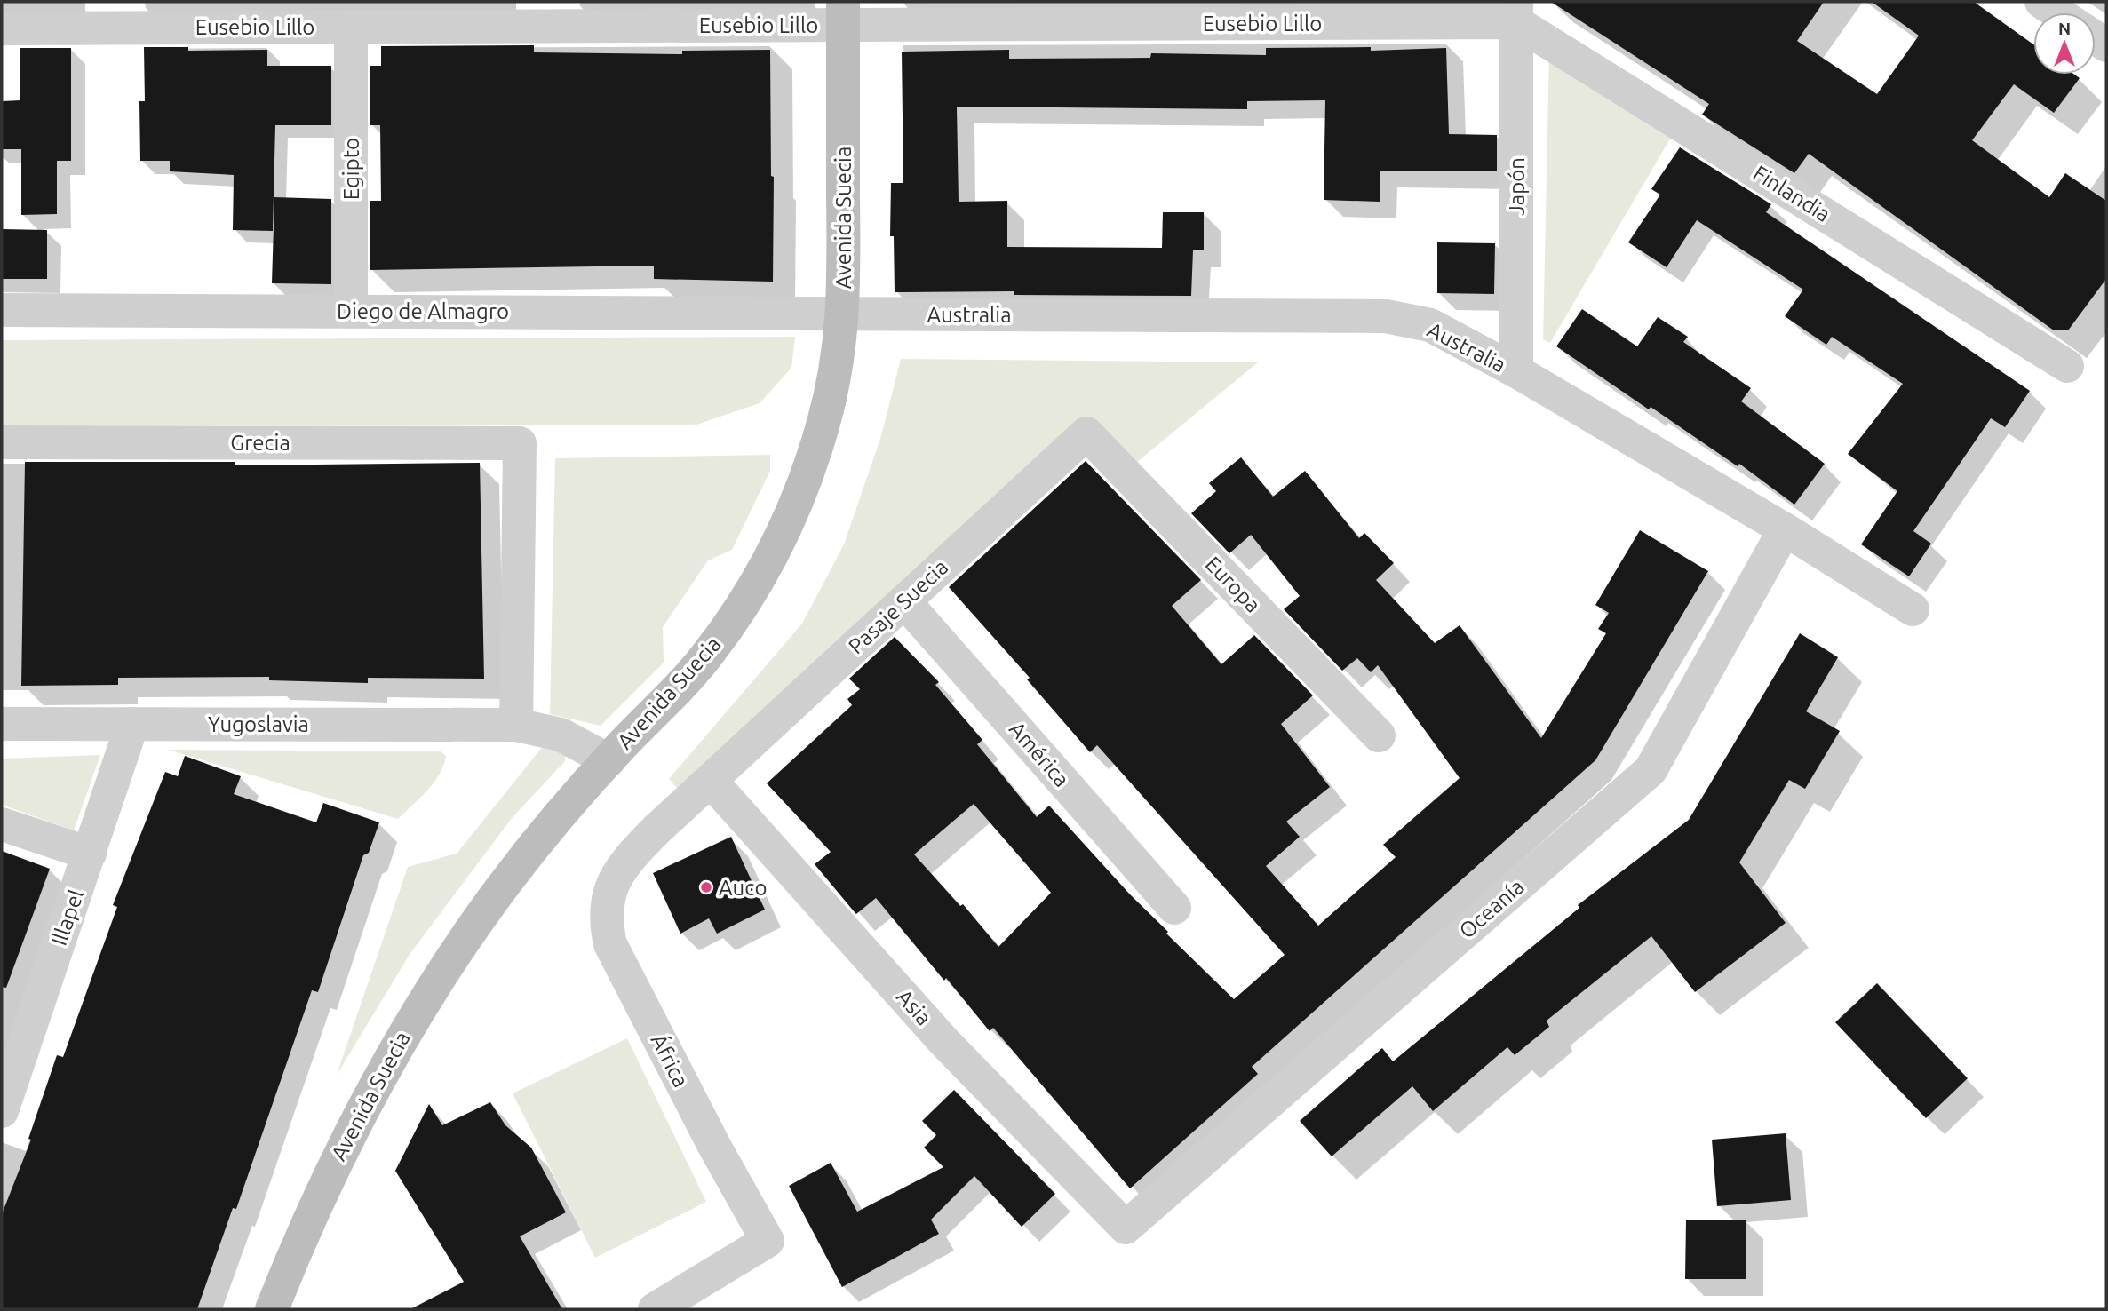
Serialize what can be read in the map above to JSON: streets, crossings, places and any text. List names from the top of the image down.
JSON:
{
  "streets": {
    "main road": ["Avenida Suecia"],
    "street": [
      "Eusebio Lillo",
      "Egipto",
      "Japón",
      "Finlandia",
      "Diego de Almagro",
      "Australia",
      "Grecia",
      "Europa",
      "Pasaje Suecia",
      "Yugoslavia",
      "América",
      "Oceanía",
      "Illapel",
      "Asia",
      "África"
    ]
  },
  "crossings": [
    ["Eusebio Lillo", "Egipto"],
    ["Eusebio Lillo", "Japón"],
    ["Eusebio Lillo", "Finlandia"],
    ["Eusebio Lillo", "Avenida Suecia"],
    ["Egipto", "Diego de Almagro"],
    ["Japón", "Finlandia"],
    ["Japón", "Australia"],
    ["Avenida Suecia", "Diego de Almagro"],
    ["Avenida Suecia", "Australia"],
    ["Avenida Suecia", "Yugoslavia"],
    ["Diego de Almagro", "Australia"],
    ["Australia", "Oceanía"],
    ["Grecia", "Yugoslavia"],
    ["Europa", "Pasaje Suecia"],
    ["Pasaje Suecia", "América"],
    ["Pasaje Suecia", "Asia"],
    ["Pasaje Suecia", "África"],
    ["Yugoslavia", "Illapel"],
    ["Oceanía", "Asia"],
    ["Asia", "África"]
  ],
  "places": ["Auco"],
  "north": "top"
}
